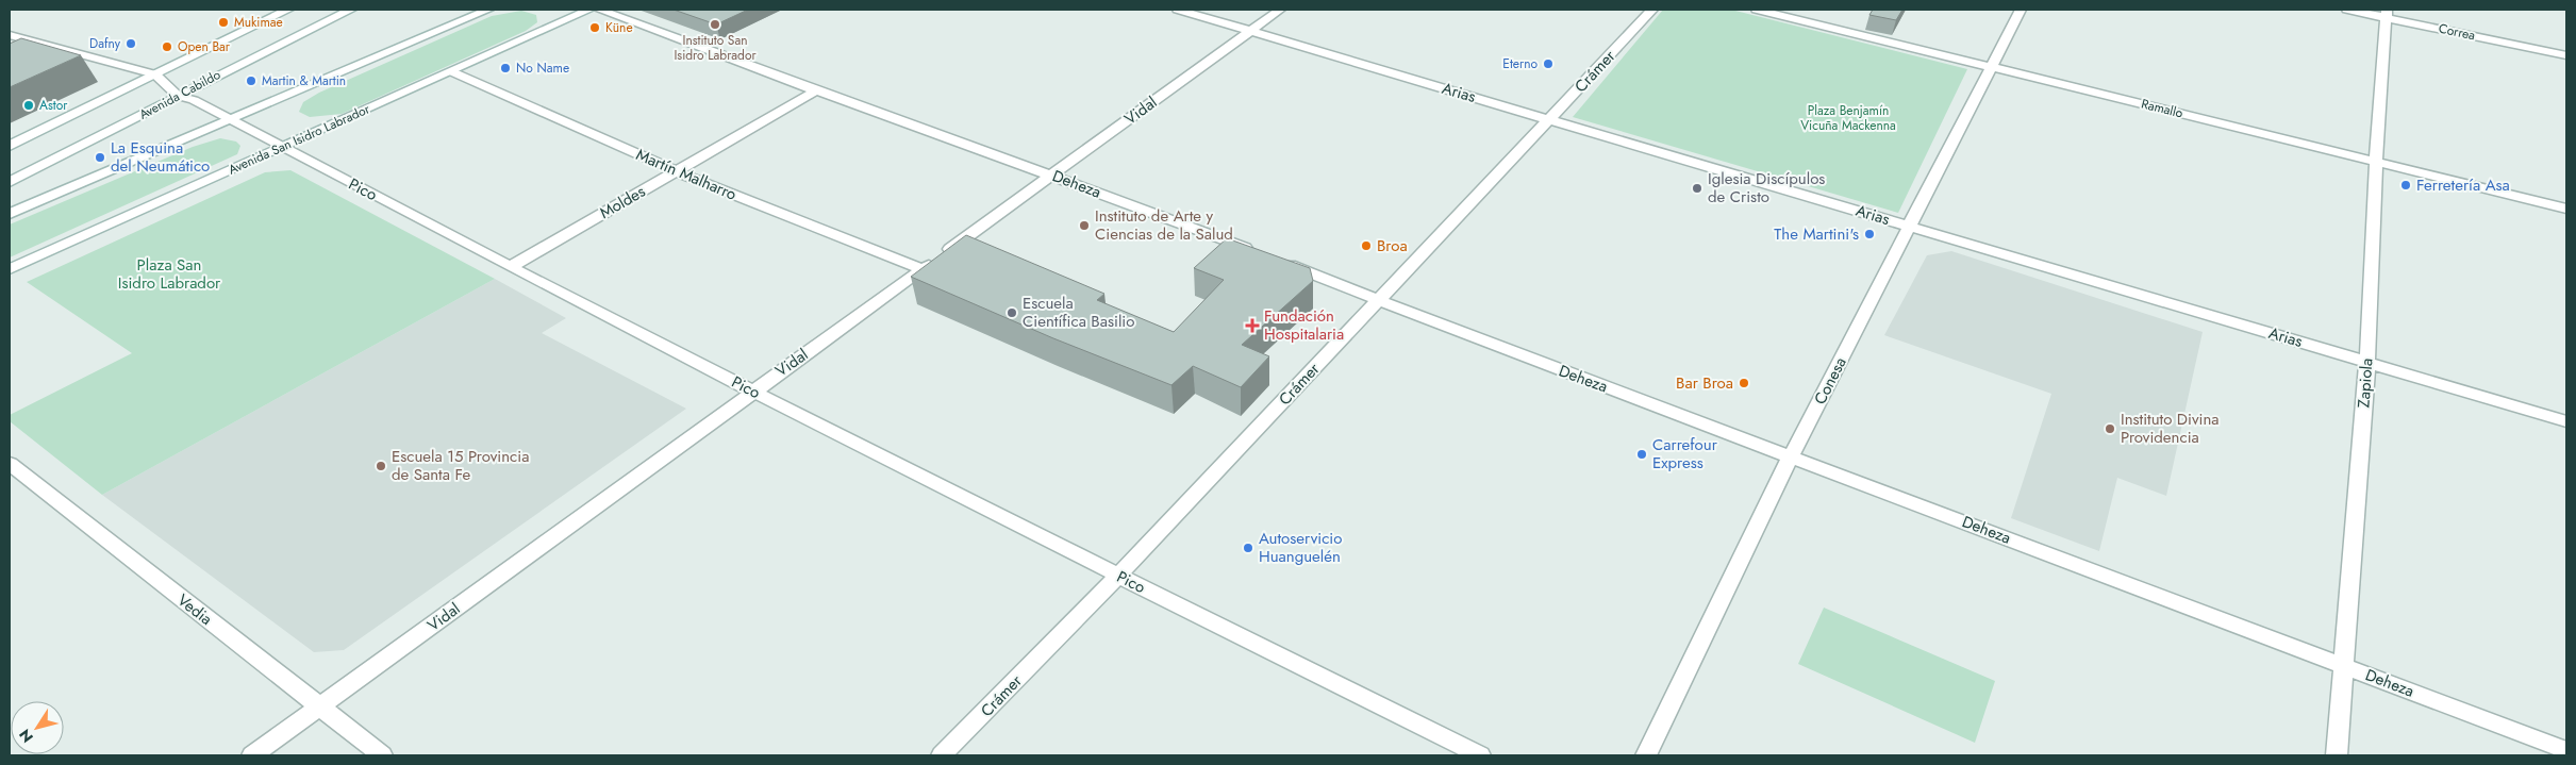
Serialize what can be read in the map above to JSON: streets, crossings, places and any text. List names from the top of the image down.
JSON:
{
  "streets": {
    "street": [
      "Correa",
      "Crámer",
      "Arias",
      "Avenida Cabildo",
      "Ramallo",
      "Vidal",
      "Avenida San Isidro Labrador",
      "Martín Malharro",
      "Deheza",
      "Pico",
      "Moldes",
      "Conesa",
      "Zapiola",
      "Vedia"
    ]
  },
  "crossings": [
    ["Correa", "Zapiola"],
    ["Crámer", "Arias"],
    ["Crámer", "Deheza"],
    ["Crámer", "Pico"],
    ["Arias", "Vidal"],
    ["Arias", "Conesa"],
    ["Arias", "Zapiola"],
    ["Avenida Cabildo", "Pico"],
    ["Ramallo", "Conesa"],
    ["Ramallo", "Zapiola"],
    ["Vidal", "Martín Malharro"],
    ["Vidal", "Deheza"],
    ["Vidal", "Pico"],
    ["Vidal", "Vedia"],
    ["Avenida San Isidro Labrador", "Martín Malharro"],
    ["Avenida San Isidro Labrador", "Pico"],
    ["Martín Malharro", "Moldes"],
    ["Deheza", "Moldes"],
    ["Deheza", "Conesa"],
    ["Deheza", "Zapiola"],
    ["Pico", "Moldes"]
  ],
  "parks": ["Plaza Benjamín Vicuña Mackenna", "Plaza San Isidro Labrador"],
  "places": {
    "other": [
      "Mukimae",
      "Instituto San Isidro Labrador",
      "Küne",
      "Dafny",
      "Open Bar",
      "Eterno",
      "No Name",
      "Martin & Martin",
      "Astor",
      "La Esquina del Neumático",
      "Ferretería Asa",
      "Iglesia Discípulos de Cristo",
      "Instituto de Arte y Ciencias de la Salud",
      "The Martini's",
      "Broa",
      "Escuela Científica Basilio",
      "Bar Broa",
      "Instituto Divina Providencia",
      "Carrefour Express",
      "Escuela 15 Provincia de Santa Fe",
      "Autoservicio Huanguelén"
    ],
    "health": ["Fundación Hospitalaria"]
  },
  "north": "bottom left"
}
